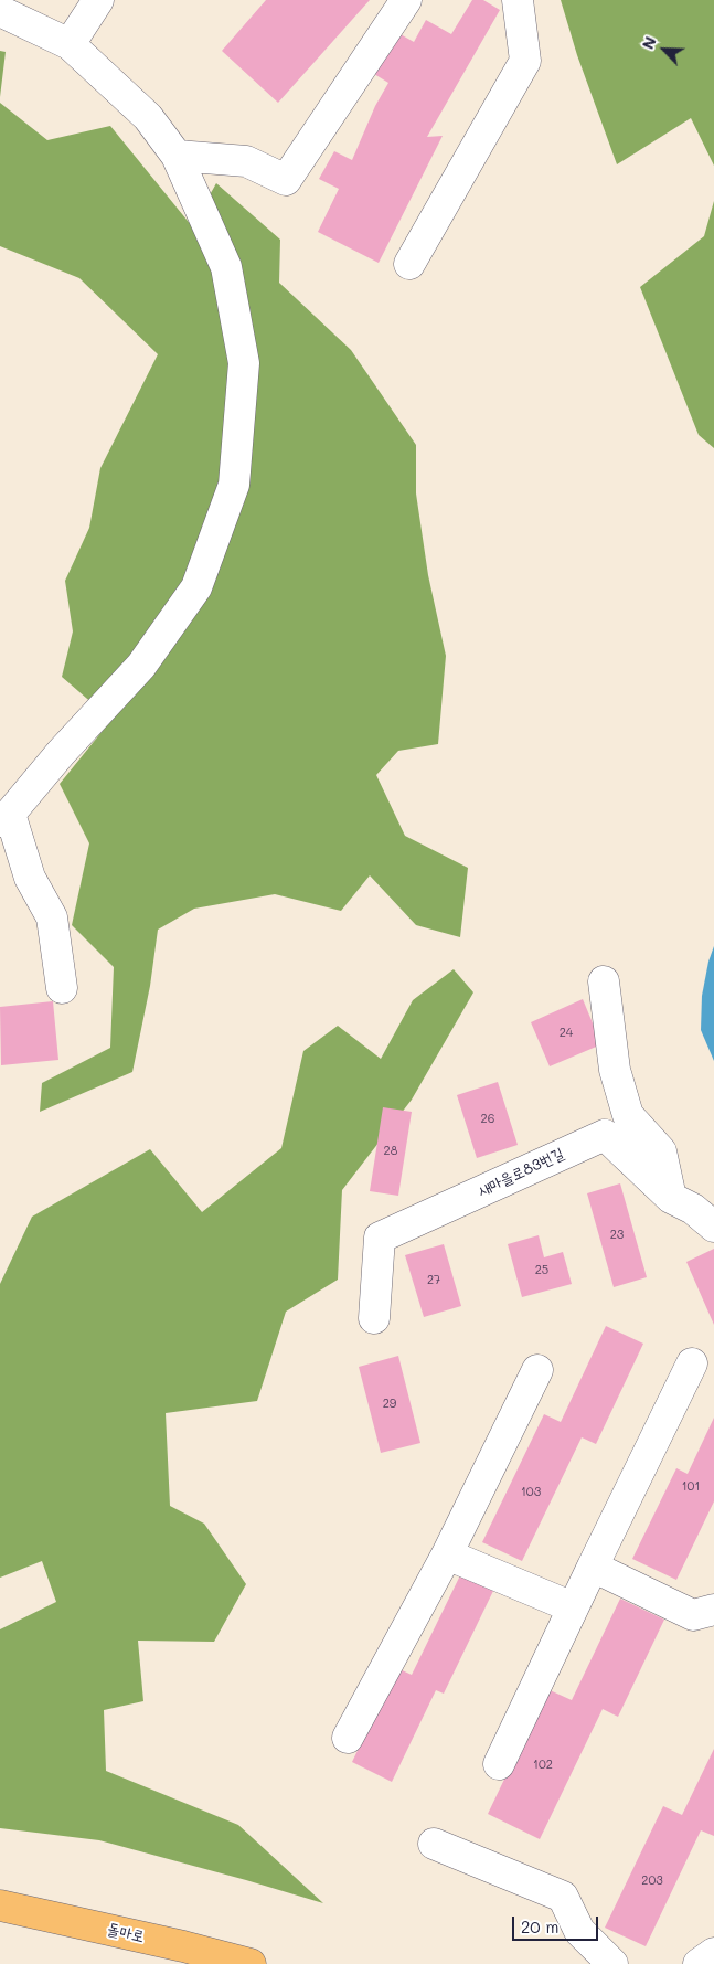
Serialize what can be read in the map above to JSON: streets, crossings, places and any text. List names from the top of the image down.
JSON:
{
  "streets": {
    "main road": ["돌마로"],
    "street": ["새마을로83번길"]
  },
  "house_numbers": [
    "24",
    "26",
    "28",
    "23",
    "25",
    "27",
    "29",
    "101",
    "103",
    "102",
    "203"
  ],
  "scale_bar": "20 m",
  "north": "top left"
}
